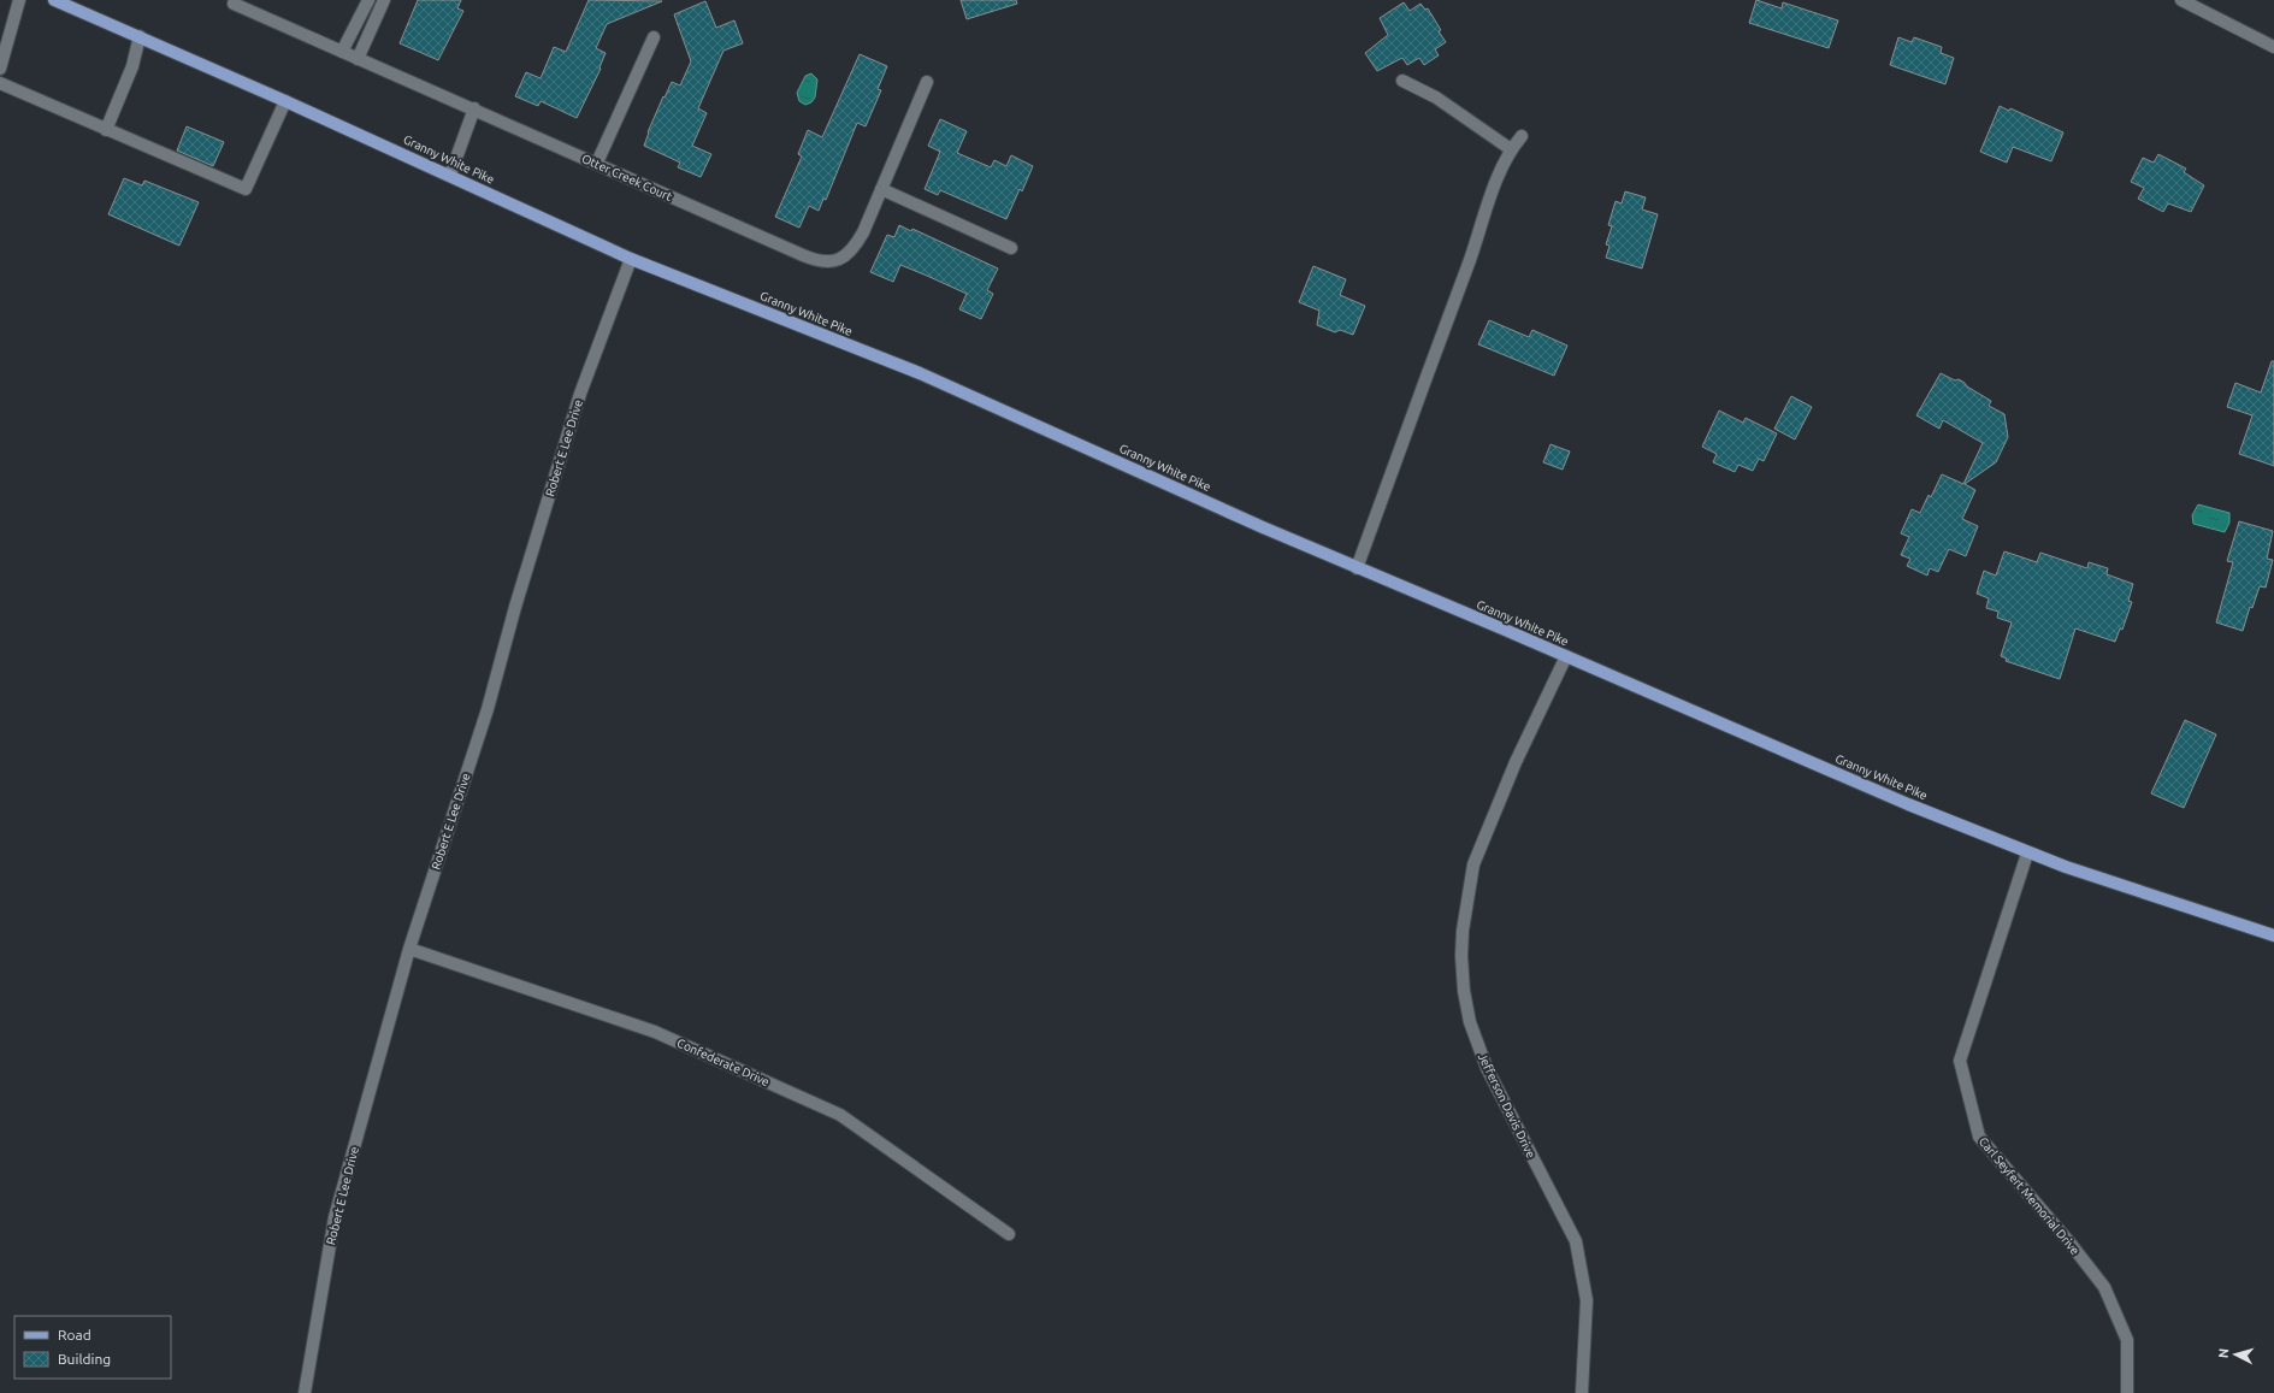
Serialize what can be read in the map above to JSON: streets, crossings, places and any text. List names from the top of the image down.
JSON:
{
  "streets": {
    "main road": ["Granny White Pike"],
    "street": [
      "Otter Creek Court",
      "Robert E Lee Drive",
      "Confederate Drive",
      "Jefferson Davis Drive",
      "Carl Seyfert Memorial Drive"
    ]
  },
  "crossings": [
    ["Granny White Pike", "Robert E Lee Drive"],
    ["Granny White Pike", "Jefferson Davis Drive"],
    ["Granny White Pike", "Carl Seyfert Memorial Drive"],
    ["Robert E Lee Drive", "Confederate Drive"]
  ],
  "legend": ["Road", "Building"],
  "north": "left"
}
